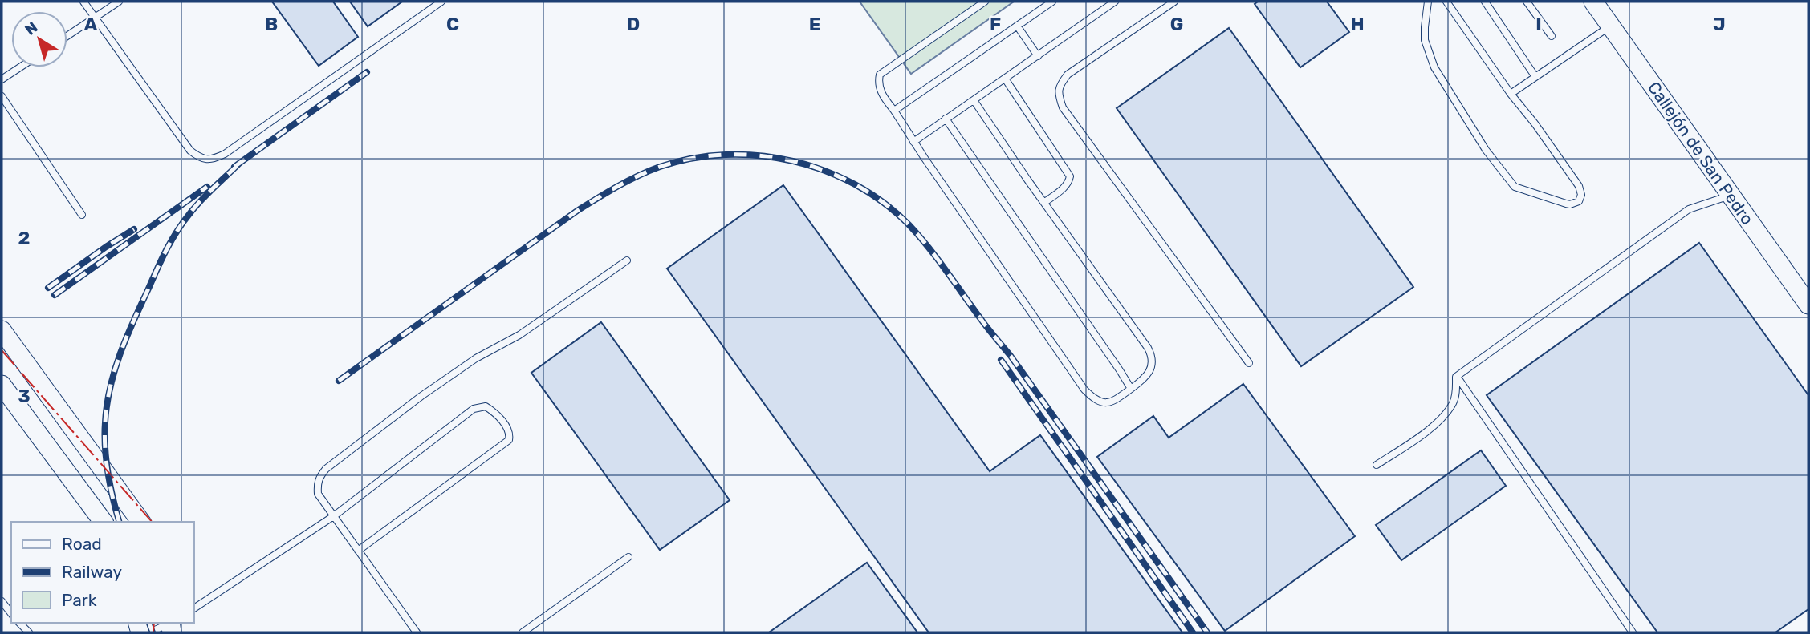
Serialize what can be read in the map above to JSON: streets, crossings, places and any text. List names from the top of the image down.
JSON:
{
  "streets": {
    "main road": ["Callejón de San Pedro"]
  },
  "legend": ["Road", "Railway", "Park"],
  "north": "top left",
  "grid": {
    "columns": [
      "A",
      "B",
      "C",
      "D",
      "E",
      "F",
      "G",
      "H",
      "I",
      "J"
    ],
    "rows": ["2", "3"]
  }
}
